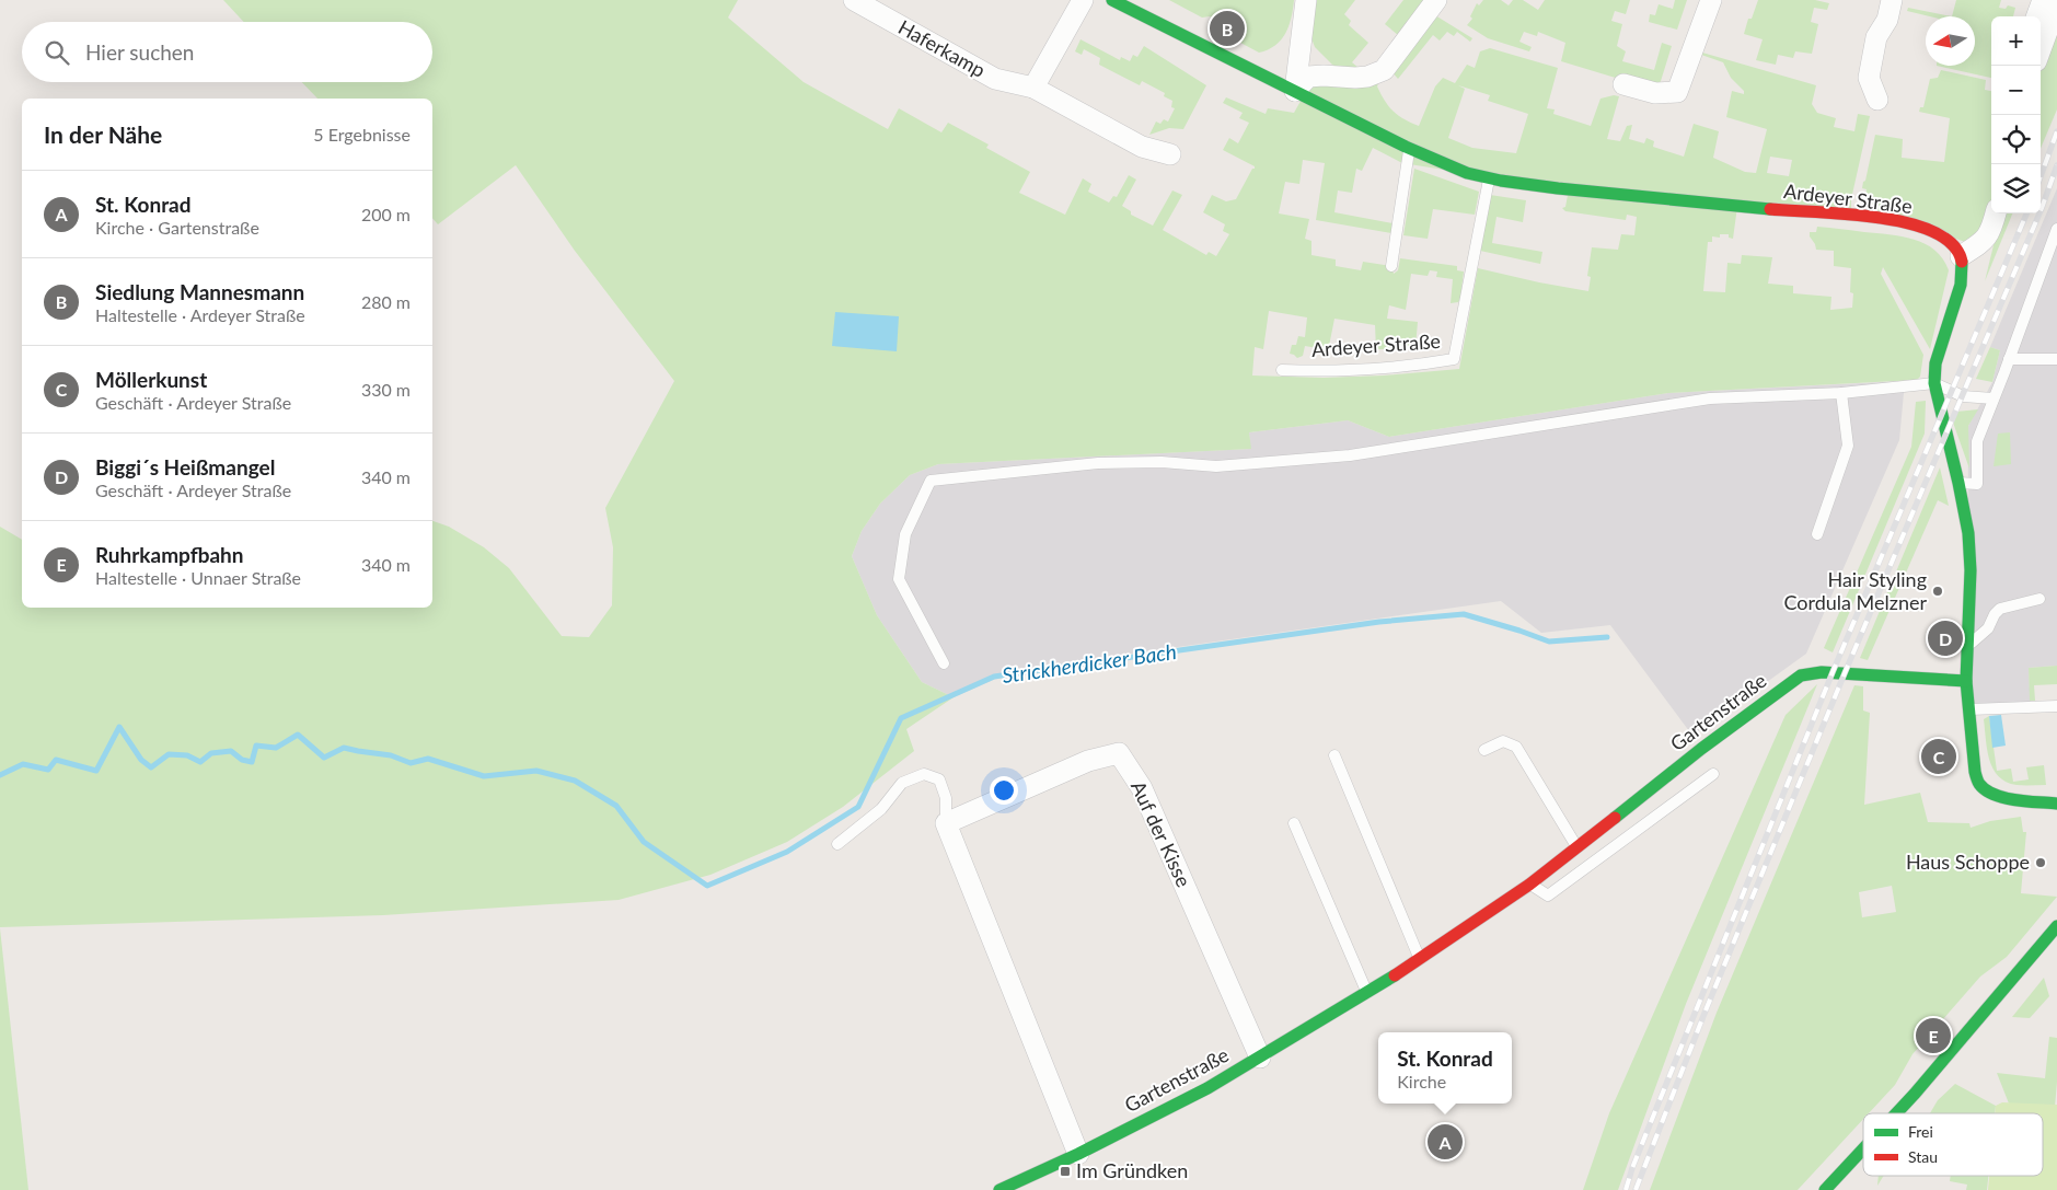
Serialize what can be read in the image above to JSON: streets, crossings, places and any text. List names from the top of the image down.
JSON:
{
  "streets": {
    "main road": ["Ardeyer Straße", "Gartenstraße"],
    "street": ["Haferkamp", "Auf der Kisse"]
  },
  "crossings": [
    ["Gartenstraße", "Auf der Kisse"]
  ],
  "water": ["Strickherdicker Bach"],
  "places": {
    "other": ["Hair Styling Cordula Melzner", "Haus Schoppe"],
    "transit": ["Im Gründken"]
  },
  "legend": ["Frei", "Stau"],
  "north": "left",
  "page": {
    "pins": [
      "B",
      "D",
      "C",
      "E",
      "A"
    ],
    "map_buttons": ["+", "−"],
    "search": "Hier suchen",
    "heading": ["In der Nähe", "5 Ergebnisse"],
    "list": [
      {
        "mark": "A",
        "name": "St. Konrad",
        "note": "Kirche · Gartenstraße",
        "value": "200 m"
      },
      {
        "mark": "B",
        "name": "Siedlung Mannesmann",
        "note": "Haltestelle · Ardeyer Straße",
        "value": "280 m"
      },
      {
        "mark": "C",
        "name": "Möllerkunst",
        "note": "Geschäft · Ardeyer Straße",
        "value": "330 m"
      },
      {
        "mark": "D",
        "name": "Biggi´s Heißmangel",
        "note": "Geschäft · Ardeyer Straße",
        "value": "340 m"
      },
      {
        "mark": "E",
        "name": "Ruhrkampfbahn",
        "note": "Haltestelle · Unnaer Straße",
        "value": "340 m"
      }
    ],
    "popup": ["St. Konrad", "Kirche"]
  }
}
